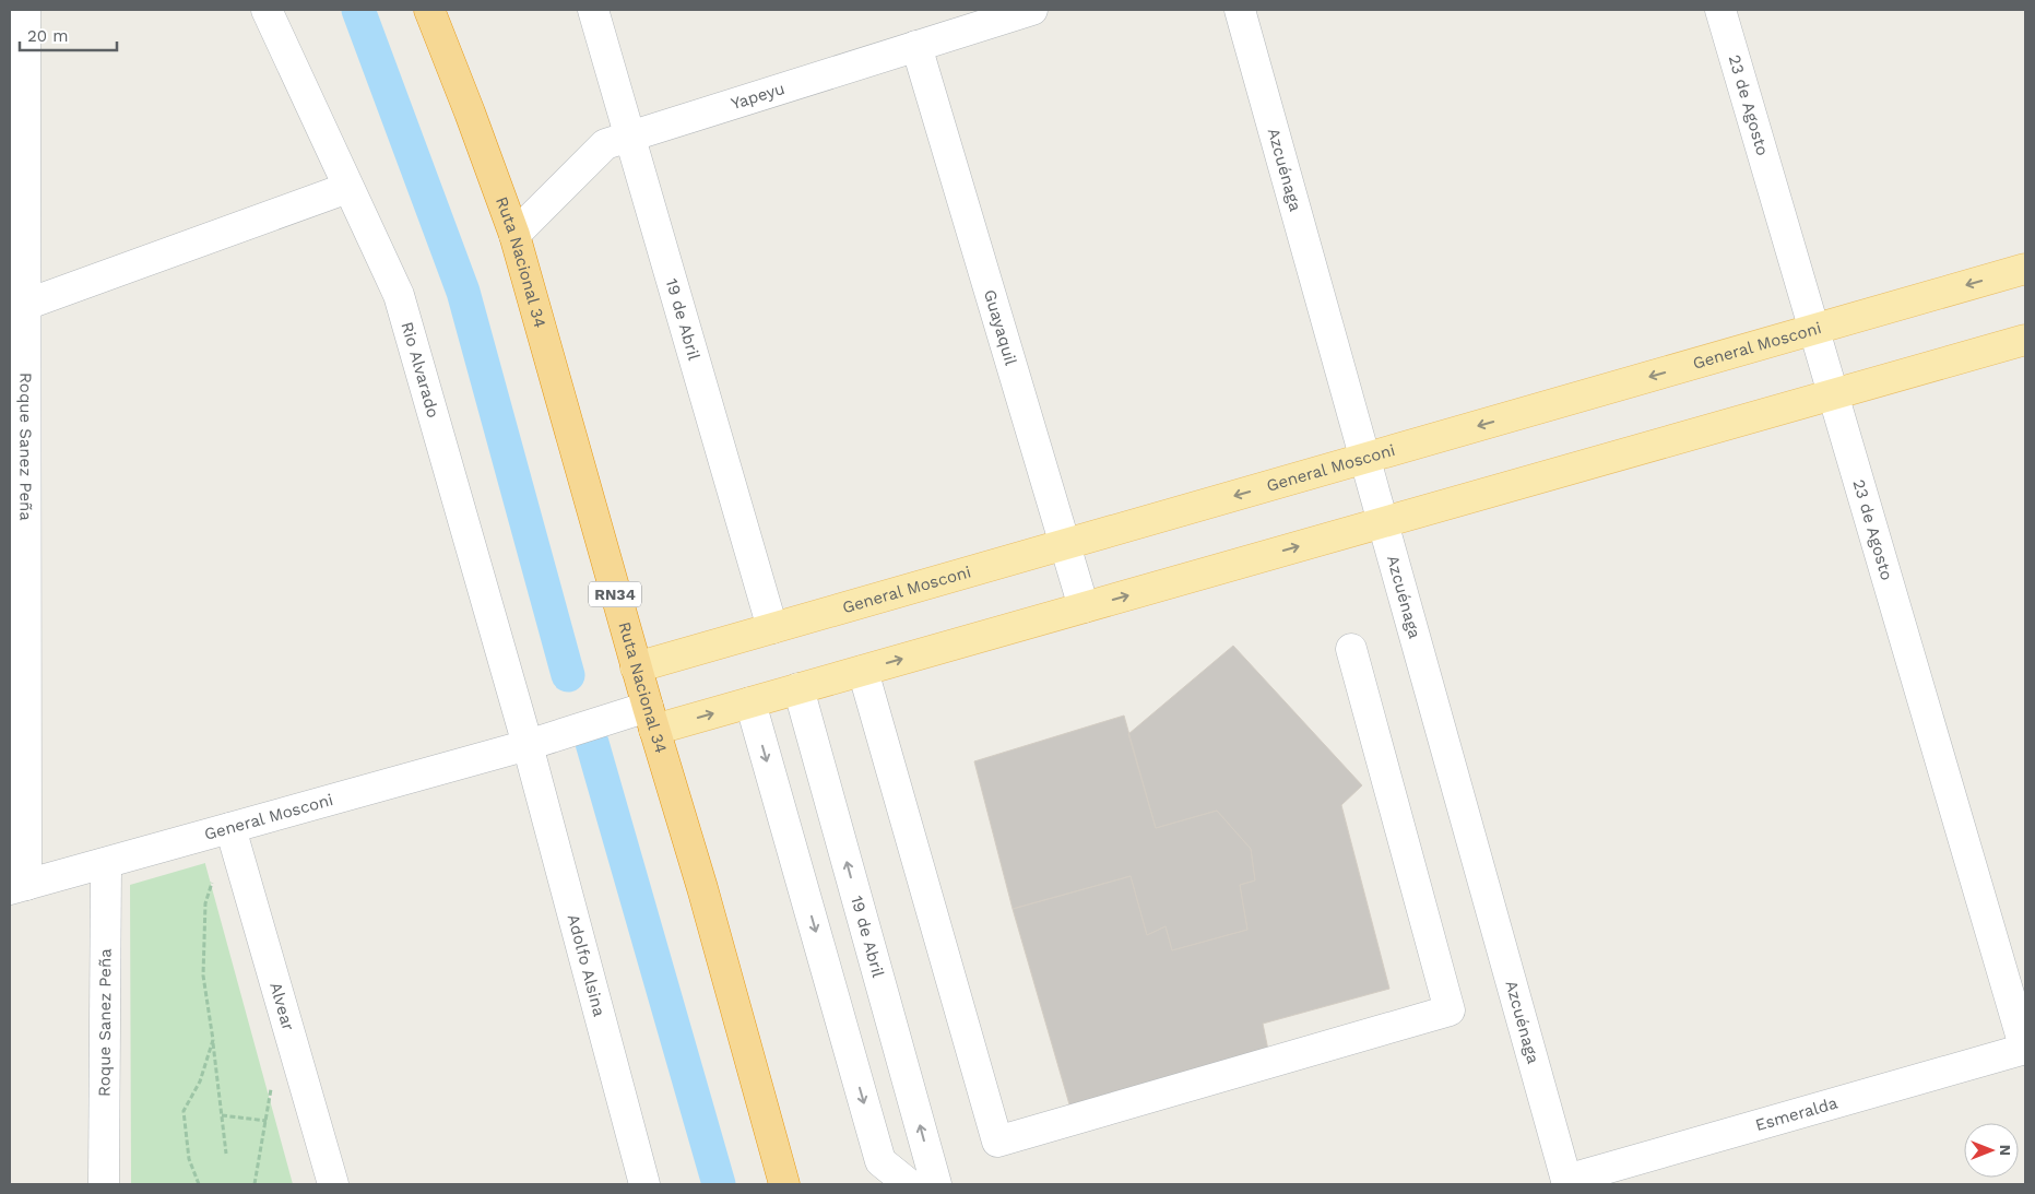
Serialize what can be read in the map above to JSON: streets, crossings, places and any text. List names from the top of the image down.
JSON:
{
  "streets": {
    "highway": ["Ruta Nacional 34", "RN34"],
    "main road": ["General Mosconi"],
    "street": [
      "Yapeyu",
      "23 de Agosto",
      "Azcuénaga",
      "19 de Abril",
      "Guayaquil",
      "Rio Alvarado",
      "Roque Sanez Peña",
      "Adolfo Alsina",
      "Alvear",
      "Esmeralda"
    ]
  },
  "crossings": [
    ["Yapeyu", "Ruta Nacional 34"],
    ["Yapeyu", "19 de Abril"],
    ["Yapeyu", "Guayaquil"],
    ["23 de Agosto", "General Mosconi"],
    ["23 de Agosto", "Esmeralda"],
    ["Azcuénaga", "General Mosconi"],
    ["Azcuénaga", "Esmeralda"],
    ["Ruta Nacional 34", "General Mosconi"],
    ["19 de Abril", "General Mosconi"],
    ["Guayaquil", "General Mosconi"],
    ["General Mosconi", "Rio Alvarado"],
    ["General Mosconi", "Roque Sanez Peña"],
    ["General Mosconi", "Adolfo Alsina"],
    ["General Mosconi", "Alvear"],
    ["Rio Alvarado", "Adolfo Alsina"]
  ],
  "scale_bar": "20 m",
  "north": "right"
}
